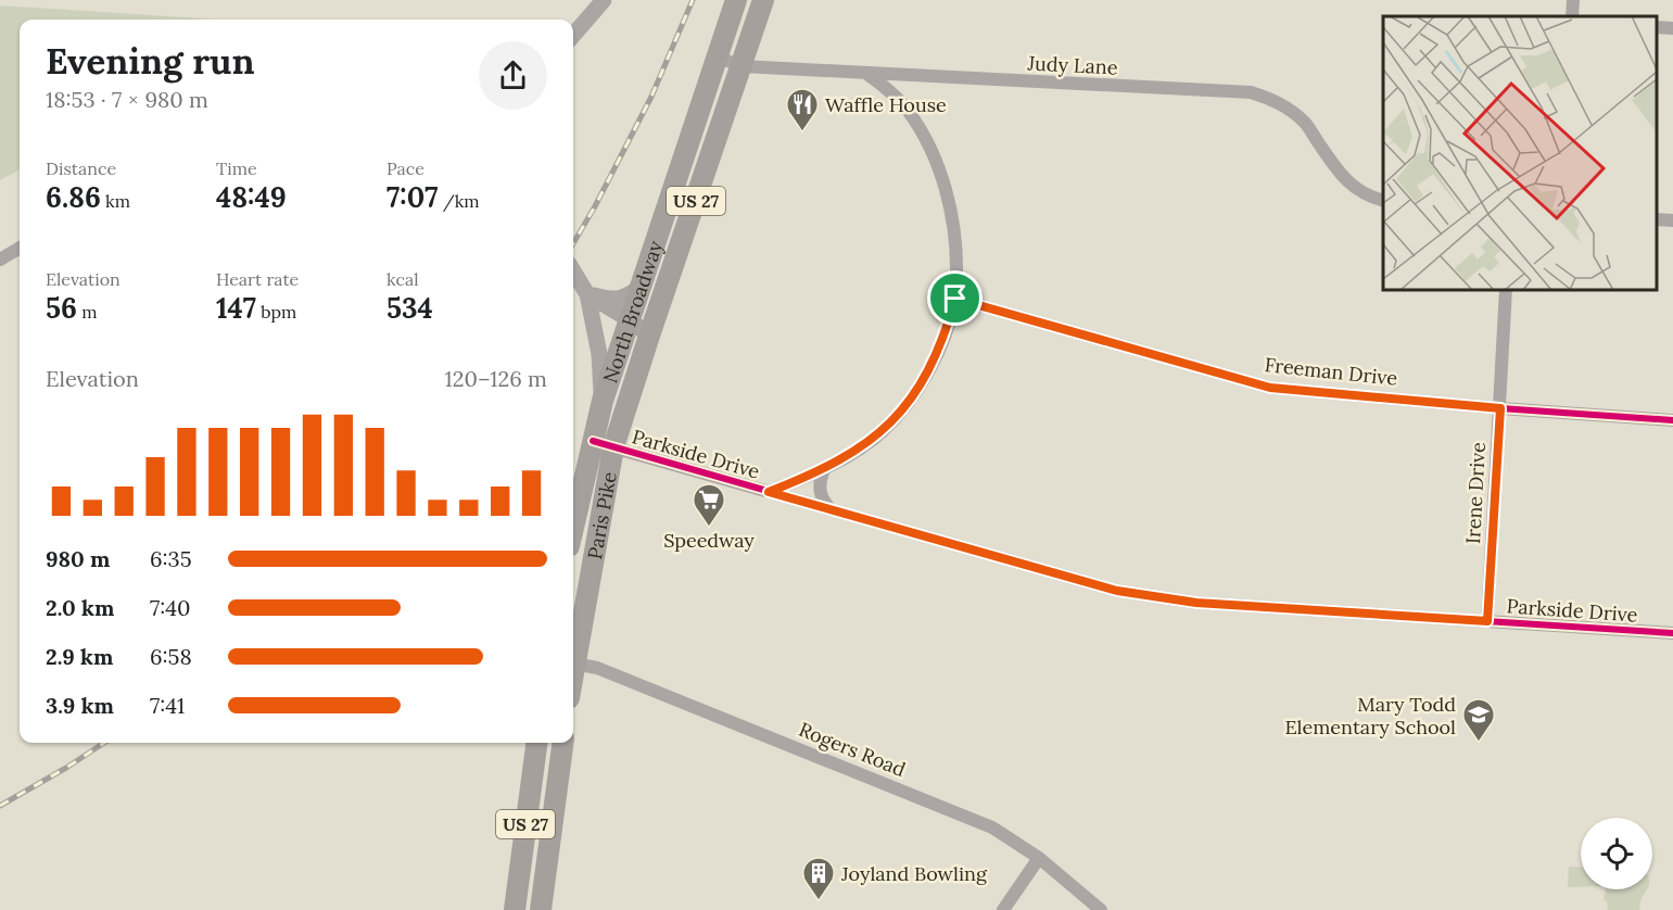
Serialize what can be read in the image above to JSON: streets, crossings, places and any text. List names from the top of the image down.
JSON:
{
  "streets": {
    "highway": ["US 27", "North Broadway", "Paris Pike"],
    "street": [
      "Judy Lane",
      "Freeman Drive",
      "Parkside Drive",
      "Irene Drive",
      "Rogers Road"
    ]
  },
  "crossings": [
    ["Judy Lane", "North Broadway"],
    ["North Broadway", "Parkside Drive"],
    ["North Broadway", "Paris Pike"],
    ["Freeman Drive", "Irene Drive"],
    ["Parkside Drive", "Irene Drive"],
    ["Parkside Drive", "Paris Pike"]
  ],
  "places": {
    "restaurant": ["Waffle House"],
    "supermarket": ["Speedway"],
    "school or university": ["Mary Todd Elementary School"],
    "building": ["Joyland Bowling"]
  },
  "page": {
    "heading": ["Evening run", "18:53 · 7 × 980 m"],
    "stats": [
      ["Distance", "6.86 km"],
      ["Time", "48:49"],
      ["Pace", "7:07 /km"],
      ["Elevation", "56 m"],
      ["Heart rate", "147 bpm"],
      ["kcal", "534"]
    ],
    "chart": ["Elevation", "120–126 m"],
    "list": [
      {
        "name": "980 m",
        "note": "6:35"
      },
      {
        "name": "2.0 km",
        "note": "7:40"
      },
      {
        "name": "2.9 km",
        "note": "6:58"
      },
      {
        "name": "3.9 km",
        "note": "7:41"
      }
    ]
  }
}
